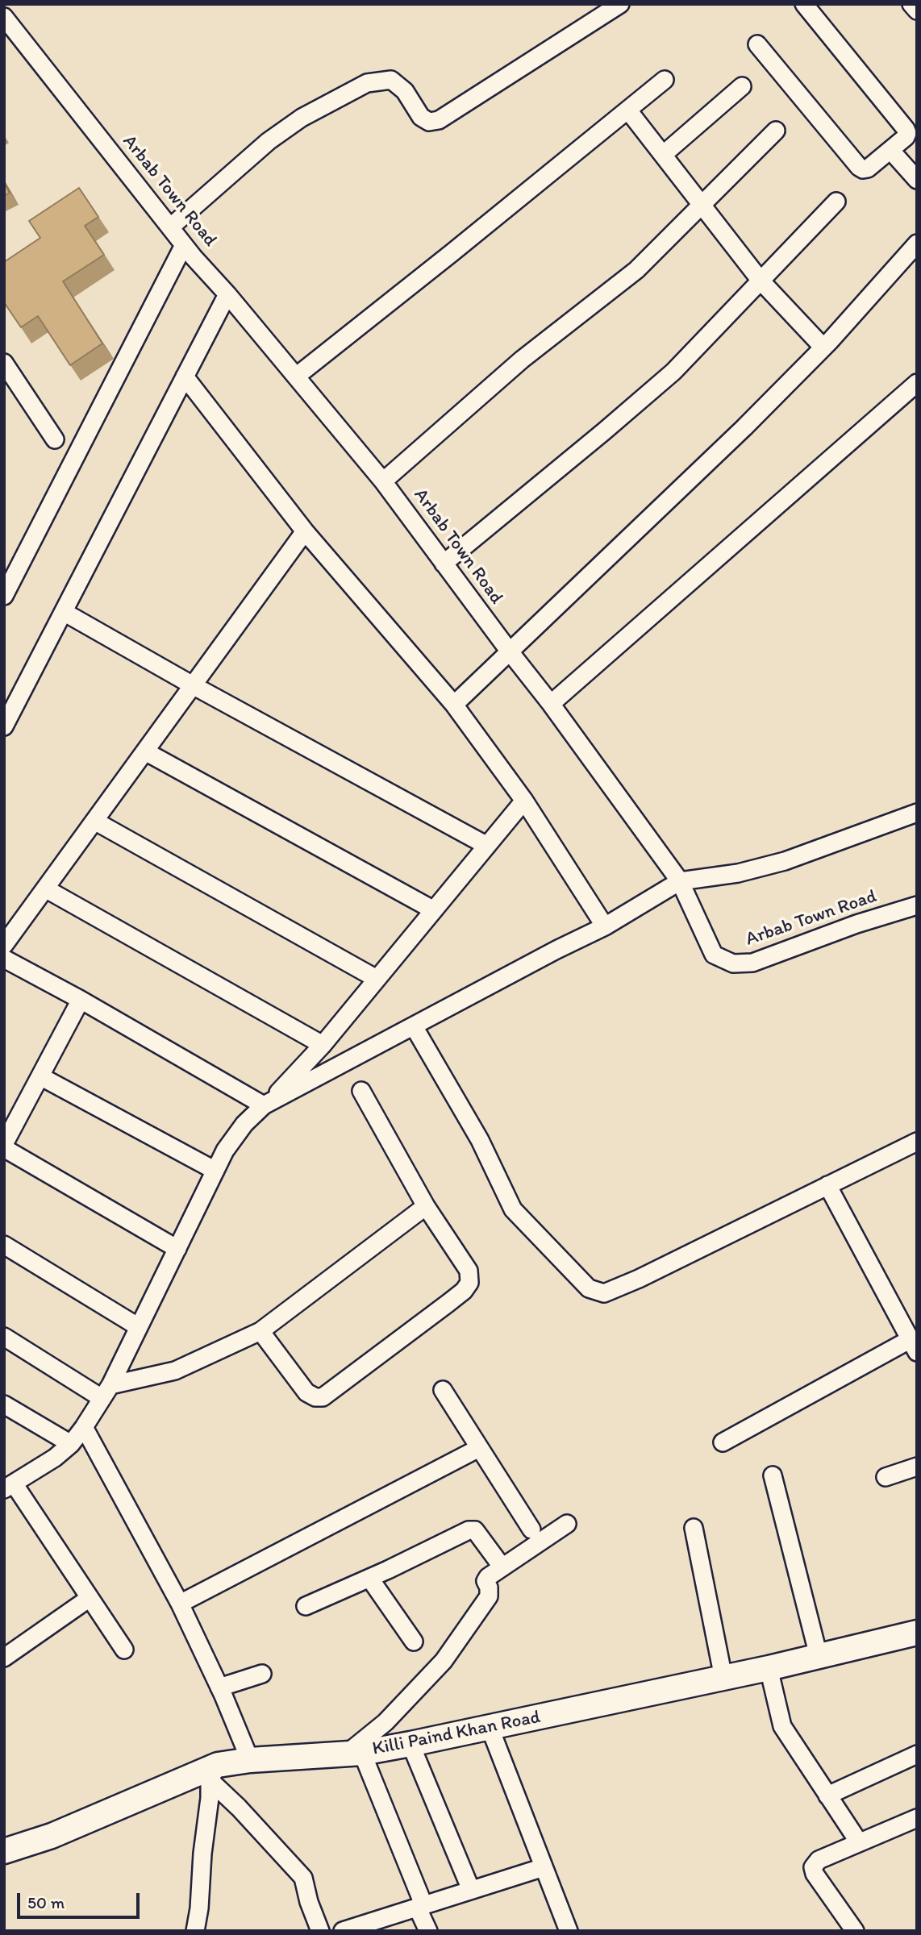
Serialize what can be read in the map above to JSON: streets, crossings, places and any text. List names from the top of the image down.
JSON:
{
  "streets": {
    "street": ["Arbab Town Road", "Killi Paind Khan Road"]
  },
  "scale_bar": "50 m"
}
